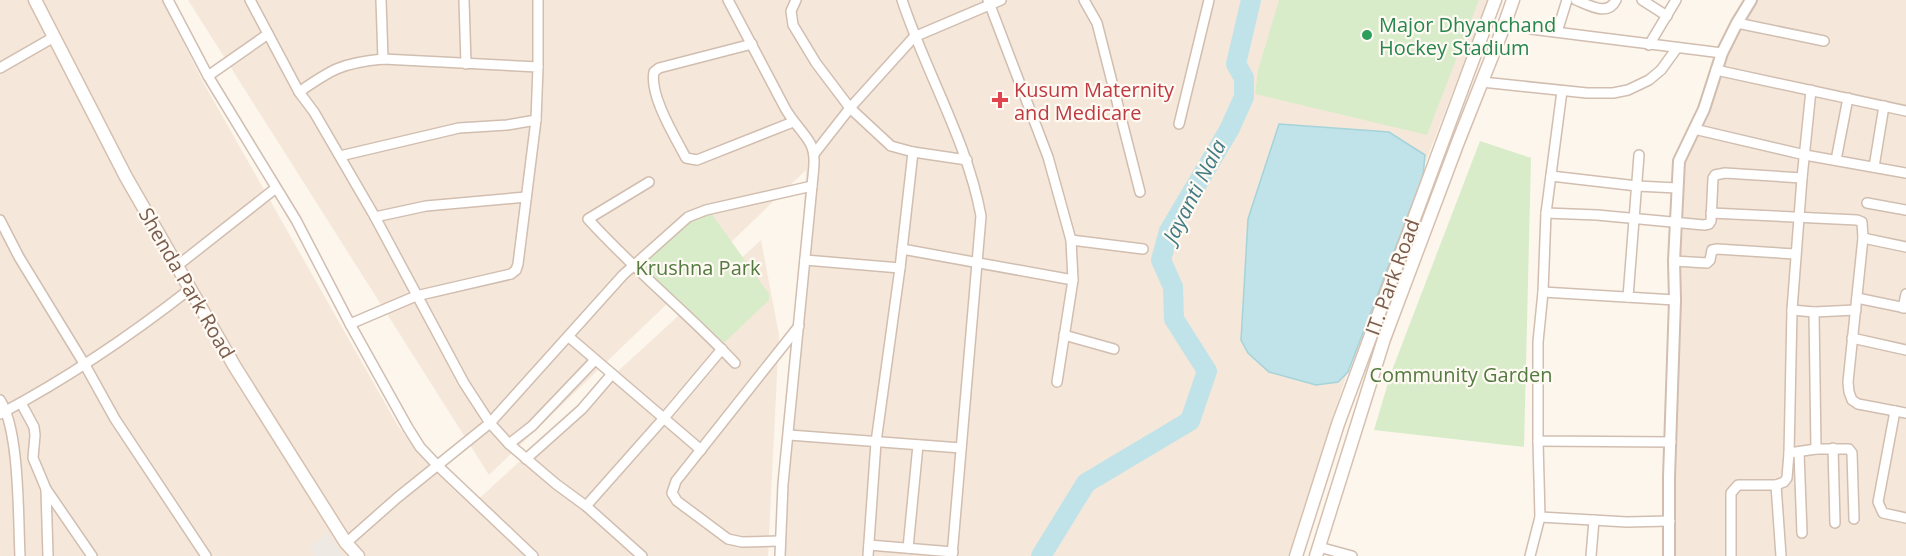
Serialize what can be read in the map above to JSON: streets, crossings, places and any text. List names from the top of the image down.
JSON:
{
  "streets": {
    "main road": ["IT. Park Road", "Shenda Park Road"]
  },
  "water": ["Jayanti Nala"],
  "parks": ["Krushna Park", "Community Garden"],
  "places": {
    "other": ["Major Dhyanchand Hockey Stadium"],
    "health": ["Kusum Maternity and Medicare"]
  }
}
